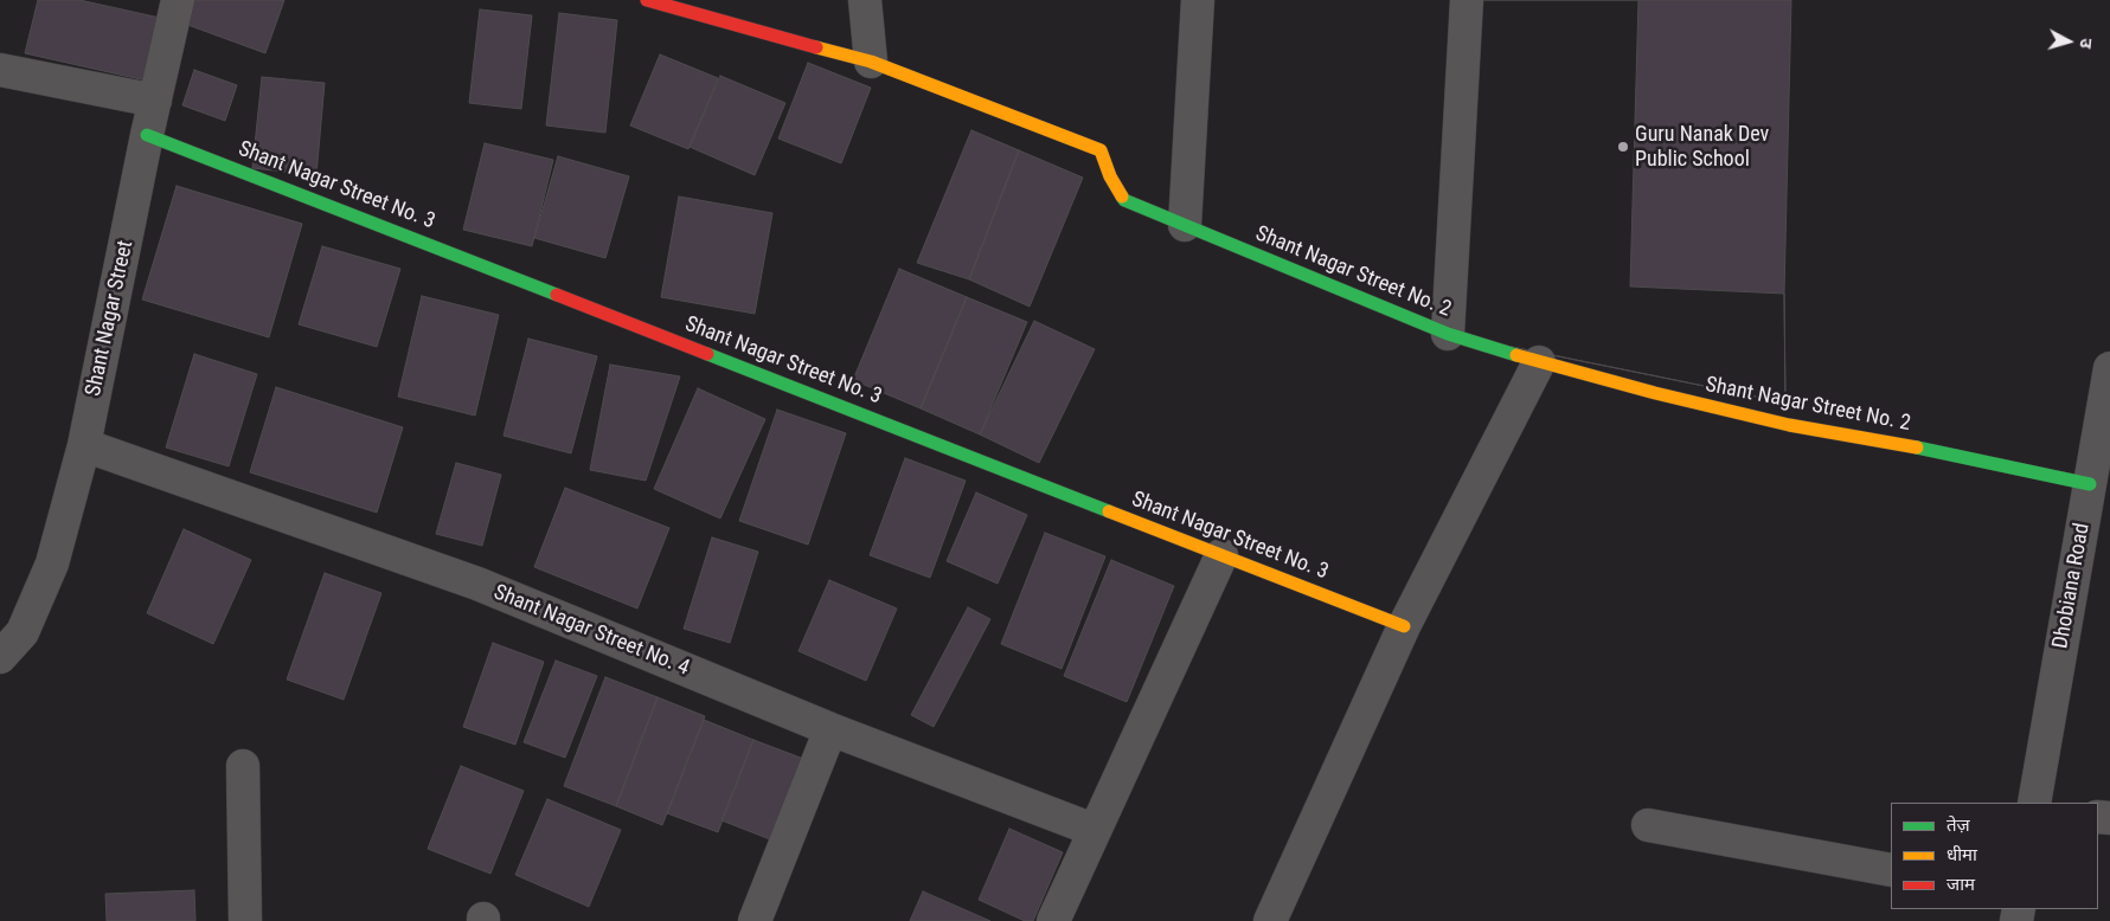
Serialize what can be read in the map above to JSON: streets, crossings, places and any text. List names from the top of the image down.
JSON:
{
  "streets": {
    "street": [
      "Shant Nagar Street No. 3",
      "Shant Nagar Street No. 2",
      "Shant Nagar Street",
      "Dhobiana Road",
      "Shant Nagar Street No. 4"
    ]
  },
  "crossings": [
    ["Shant Nagar Street No. 3", "Shant Nagar Street"],
    ["Shant Nagar Street No. 2", "Dhobiana Road"],
    ["Shant Nagar Street", "Shant Nagar Street No. 4"]
  ],
  "places": ["Guru Nanak Dev Public School"],
  "legend": ["तेज़", "धीमा", "जाम"],
  "north": "right"
}
